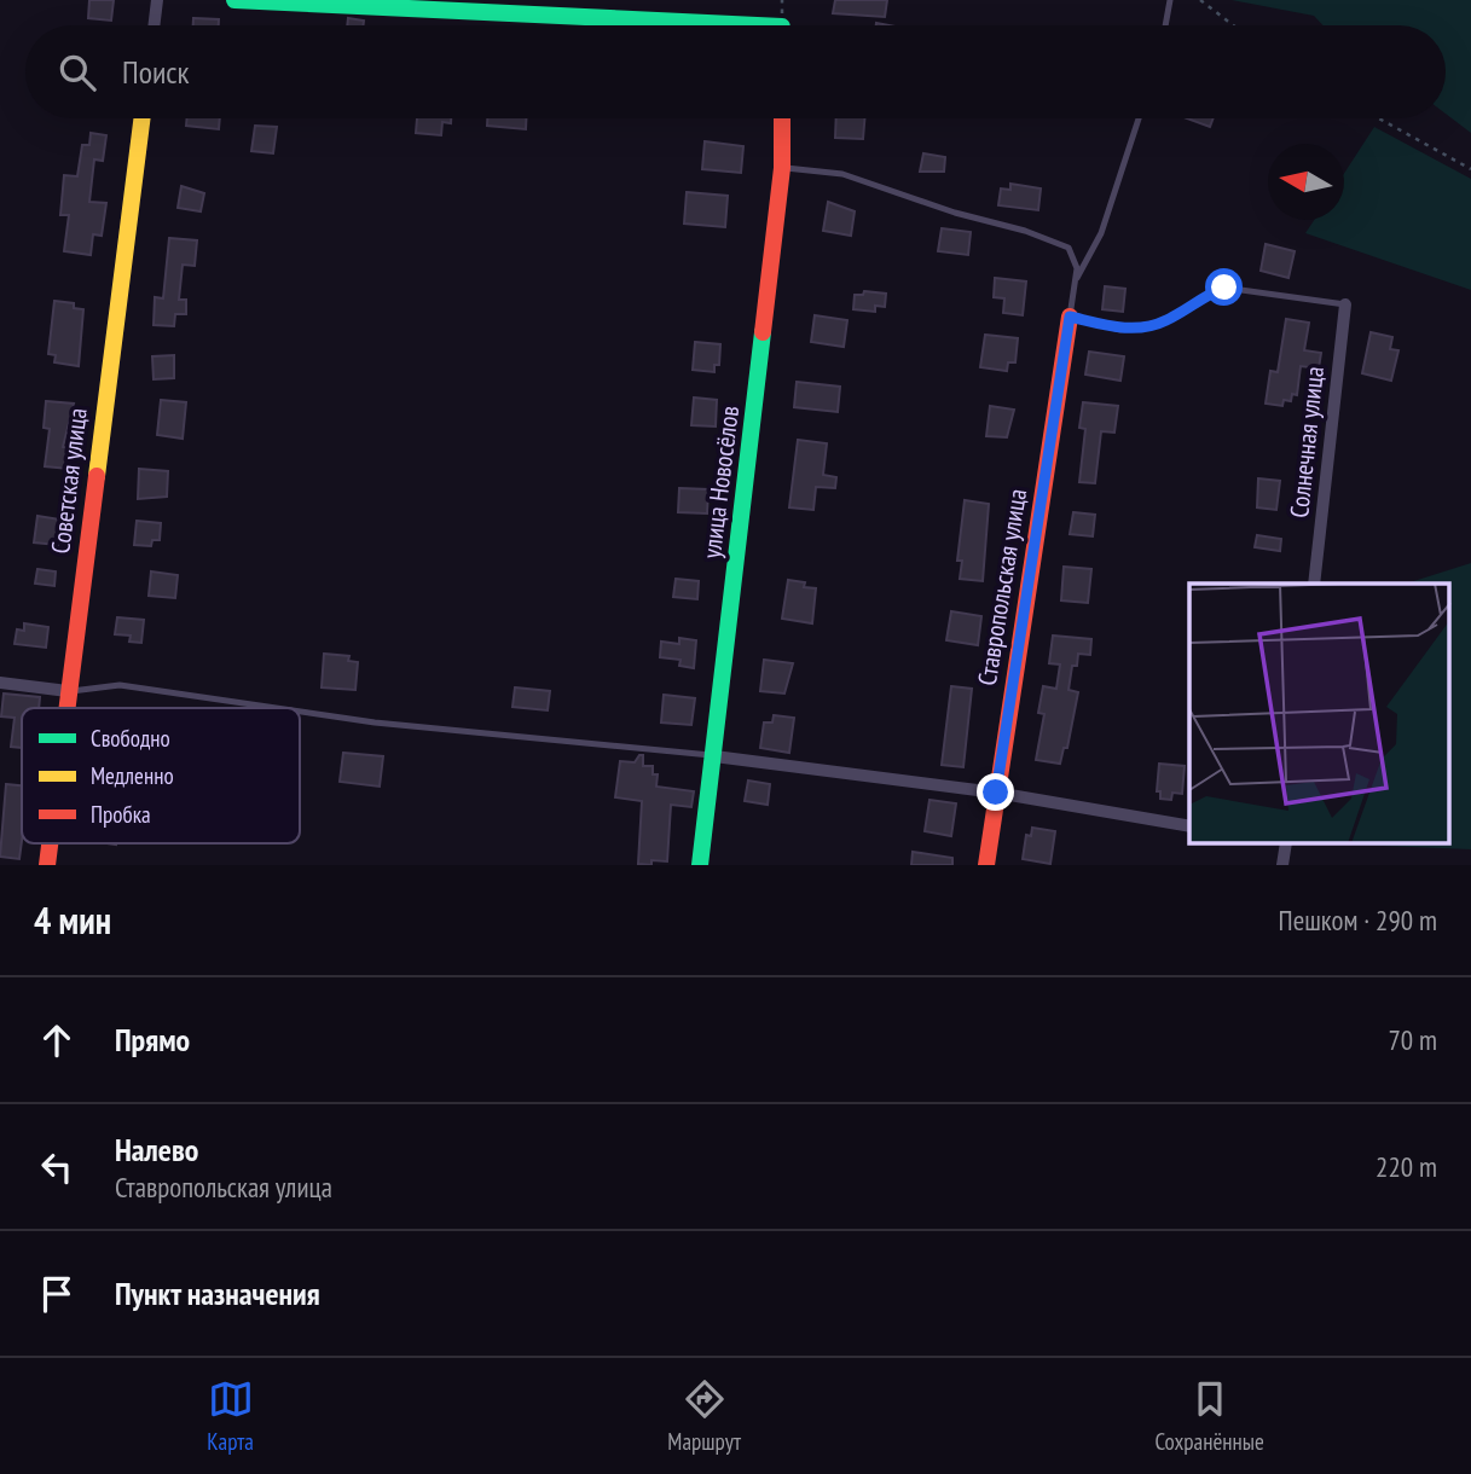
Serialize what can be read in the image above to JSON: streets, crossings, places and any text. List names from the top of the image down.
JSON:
{
  "streets": {
    "street": [
      "Солнечная улица",
      "Советская улица",
      "улица Новосёлов",
      "Ставропольская улица"
    ]
  },
  "legend": ["Свободно", "Медленно", "Пробка"],
  "north": "left",
  "page": {
    "search": "Поиск",
    "heading": ["4 мин", "Пешком · 290 m"],
    "list": [
      ["Прямо", "70 m"],
      ["Налево", "Ставропольская улица", "220 m"],
      "Пункт назначения"
    ],
    "nav": ["Карта", "Маршрут", "Сохранённые"]
  }
}
